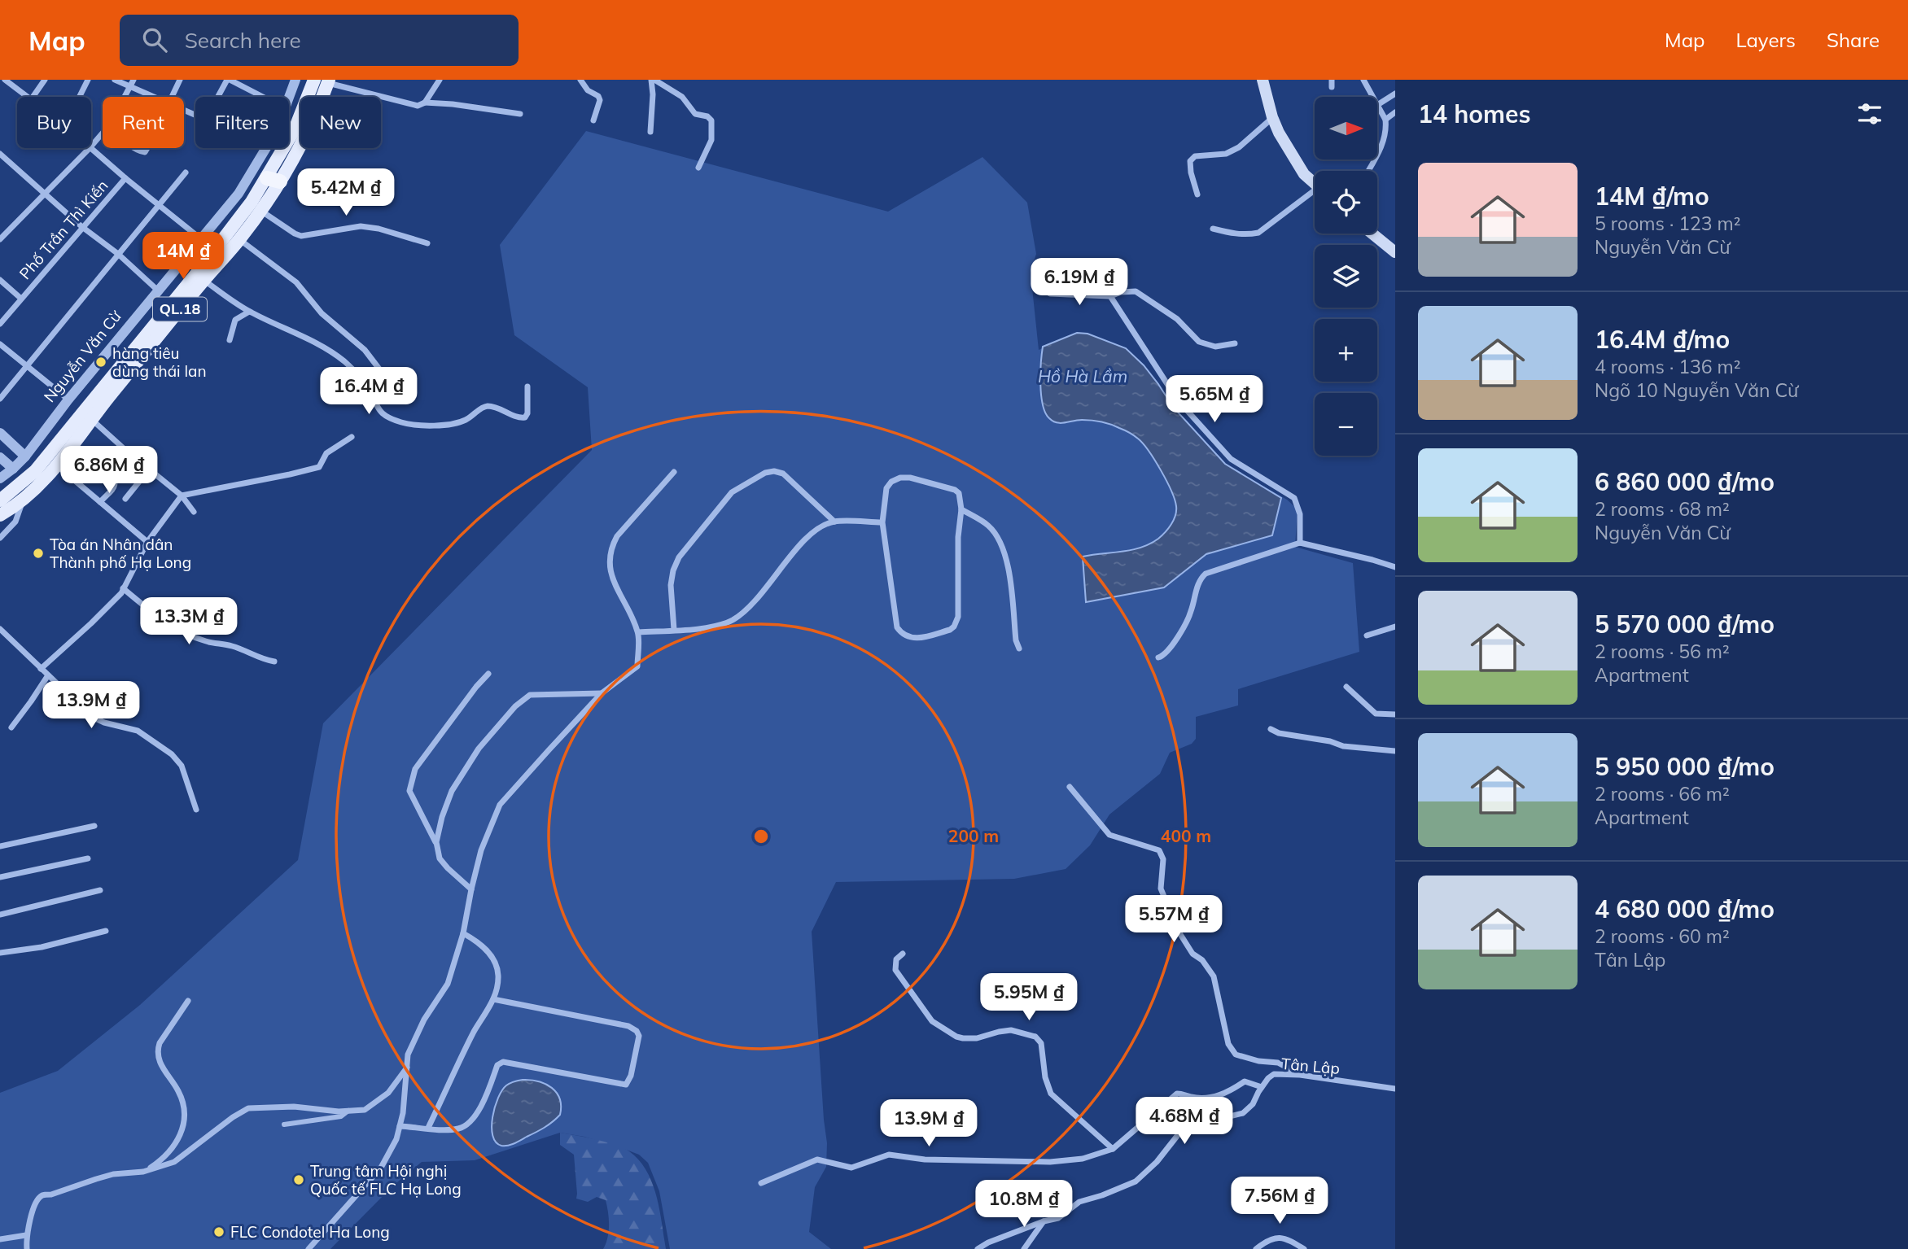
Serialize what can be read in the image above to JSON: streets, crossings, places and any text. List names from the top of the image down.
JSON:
{
  "streets": {
    "main road": ["QL.18"],
    "street": ["Phố Trần Thì Kiến", "Nguyễn Văn Cừ", "Tân Lập"]
  },
  "water": ["Hồ Hà Lầm"],
  "places": [
    "hàng tiêu dùng thái lan",
    "Tòa án Nhân dân Thành phố Hạ Long",
    "Trung tâm Hội nghị Quốc tế FLC Hạ Long",
    "FLC Condotel Ha Long"
  ],
  "north": "right",
  "page": {
    "header": "Map",
    "search": "Search here",
    "nav": ["Map", "Layers", "Share"],
    "heading": "14 homes",
    "map_buttons": ["+", "−"],
    "chip": [
      "Buy",
      "Rent",
      "Filters",
      "New"
    ],
    "list": [
      {
        "name": "14M ₫/mo",
        "note": "5 rooms · 123 m² · Nguyễn Văn Cừ"
      },
      {
        "name": "16.4M ₫/mo",
        "note": "4 rooms · 136 m² · Ngõ 10 Nguyễn Văn Cừ"
      },
      {
        "name": "6 860 000 ₫/mo",
        "note": "2 rooms · 68 m² · Nguyễn Văn Cừ"
      },
      {
        "name": "5 570 000 ₫/mo",
        "note": "2 rooms · 56 m² · Apartment"
      },
      {
        "name": "5 950 000 ₫/mo",
        "note": "2 rooms · 66 m² · Apartment"
      },
      {
        "name": "4 680 000 ₫/mo",
        "note": "2 rooms · 60 m² · Tân Lập"
      }
    ],
    "price": [
      "5.42M ₫",
      "14M ₫",
      "6.19M ₫",
      "16.4M ₫",
      "5.65M ₫",
      "6.86M ₫",
      "13.3M ₫",
      "13.9M ₫",
      "5.57M ₫",
      "5.95M ₫",
      "4.68M ₫",
      "13.9M ₫",
      "7.56M ₫",
      "10.8M ₫"
    ]
  },
  "rings": ["200 m", "400 m"]
}
